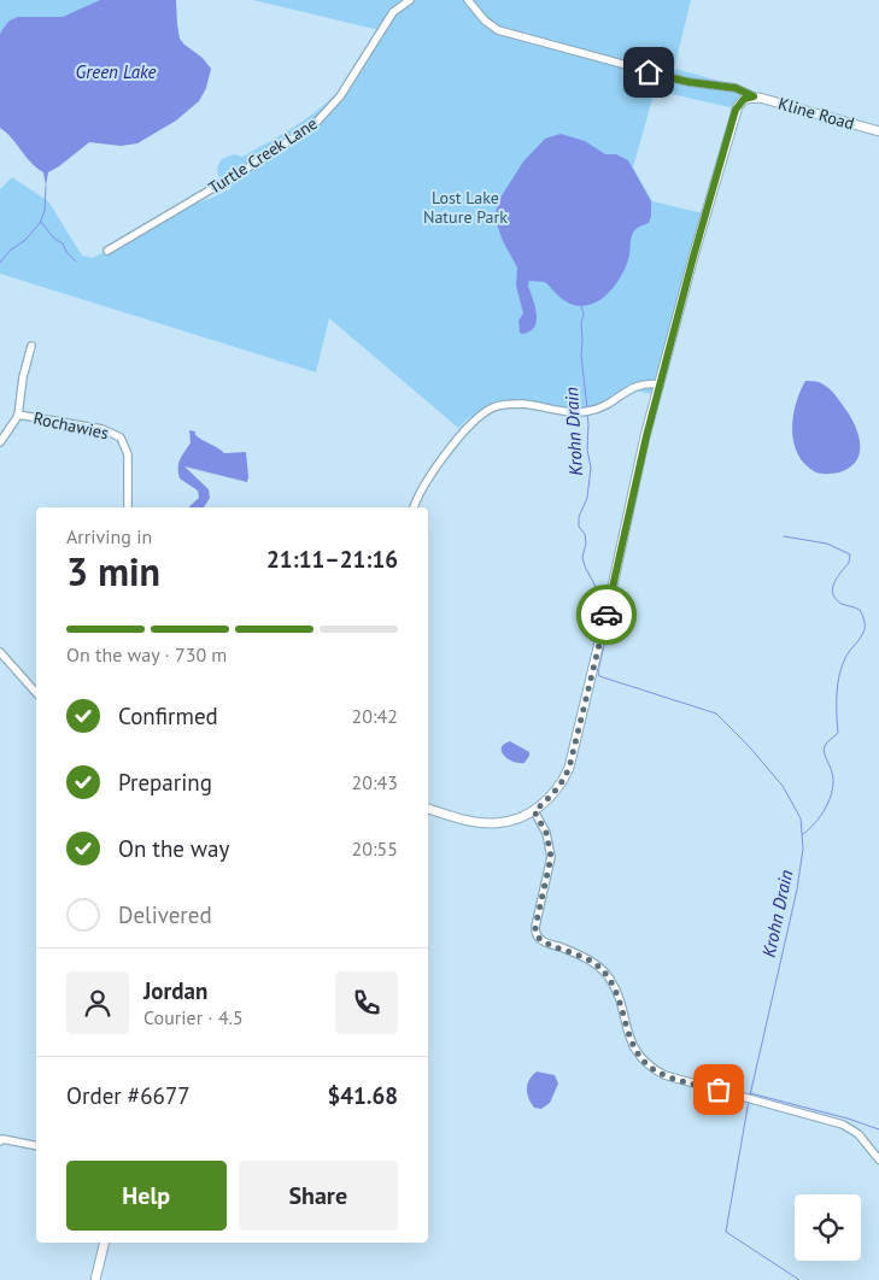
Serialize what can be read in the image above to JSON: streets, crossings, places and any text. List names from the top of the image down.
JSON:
{
  "streets": {
    "street": ["Kline Road", "Turtle Creek Lane", "Rochawies"]
  },
  "water": ["Green Lake", "Krohn Drain"],
  "parks": ["Lost Lake Nature Park"],
  "page": {
    "heading": ["3 min", "Arriving in", "21:11–21:16"],
    "panel": [
      "Jordan",
      "Courier · 4.5",
      "Order #6677",
      "$41.68"
    ],
    "bar": "On the way · 730 m",
    "list": [
      ["Confirmed", "20:42"],
      ["Preparing", "20:43"],
      ["On the way", "20:55"],
      "Delivered"
    ],
    "buttons": ["Help", "Share"]
  }
}
